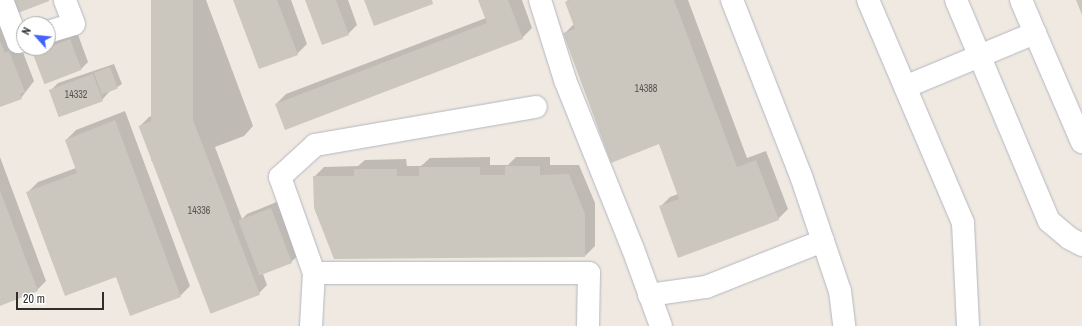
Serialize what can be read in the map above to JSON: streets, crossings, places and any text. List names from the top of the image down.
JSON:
{
  "house_numbers": ["14388", "14332", "14336"],
  "scale_bar": "20 m",
  "north": "top left"
}
